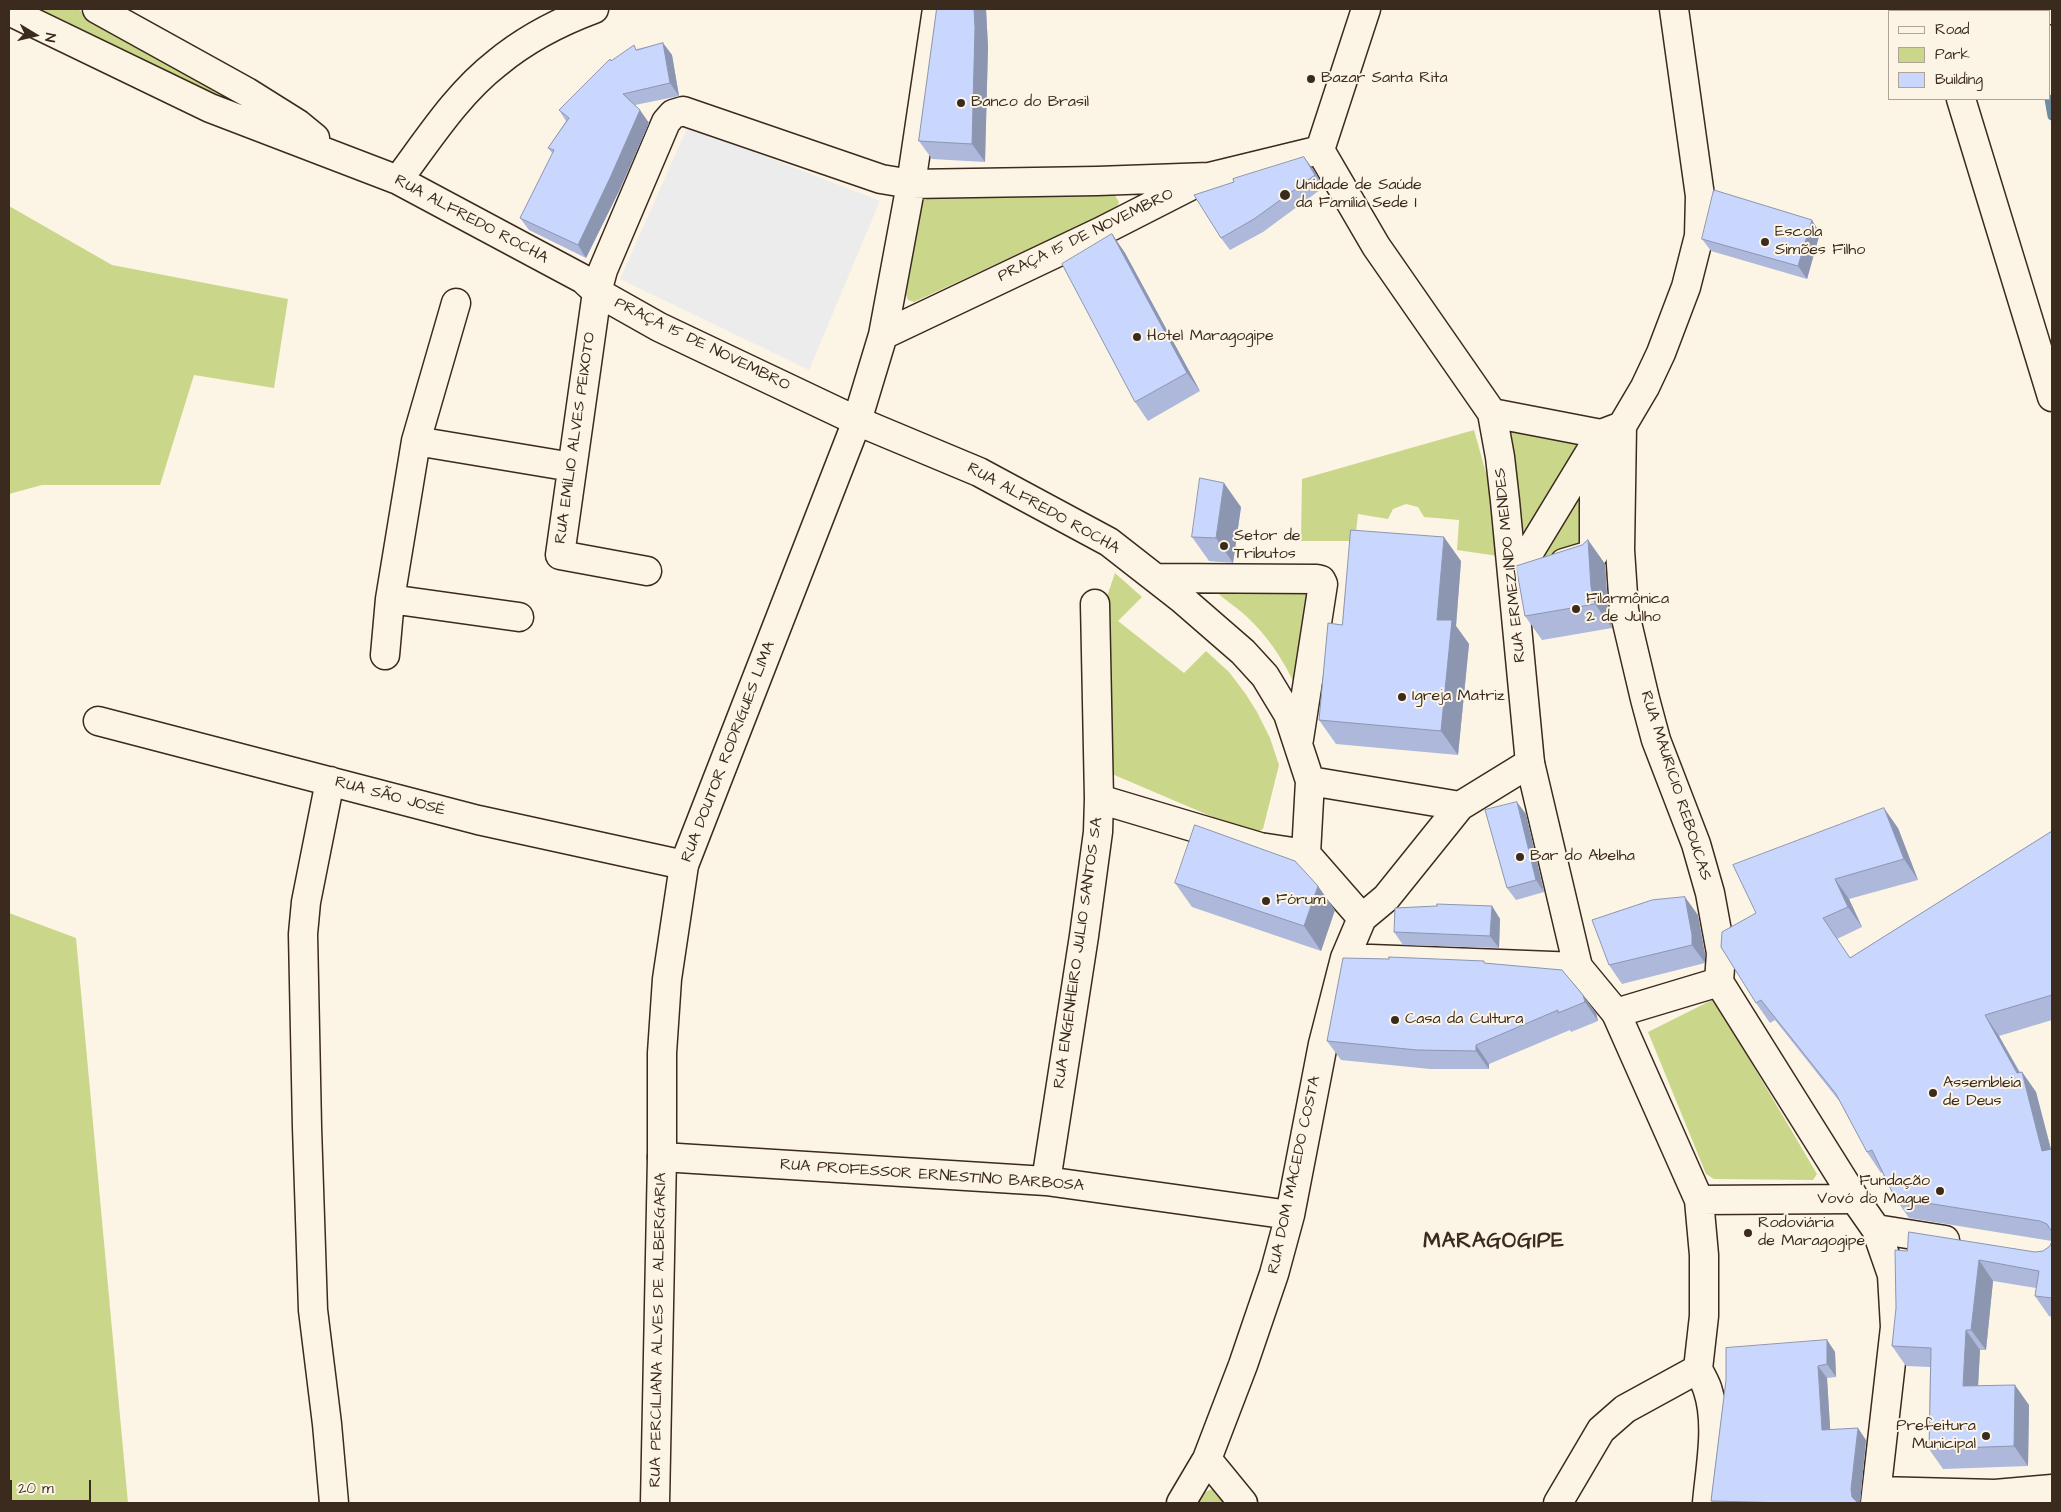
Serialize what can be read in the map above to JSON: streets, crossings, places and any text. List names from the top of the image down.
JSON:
{
  "streets": {
    "street": [
      "RUA ALFREDO ROCHA",
      "PRAÇA 15 DE NOVEMBRO",
      "RUA EMÍLIO ALVES PEIXOTO",
      "RUA ERMEZINDO MENDES",
      "RUA DOUTOR RODRIGUES LIMA",
      "RUA MAURICIO REBOUCAS",
      "RUA SÃO JOSÉ",
      "RUA ENGENHEIRO JULIO SANTOS SA",
      "RUA DOM MACEDO COSTA",
      "RUA PROFESSOR ERNESTINO BARBOSA",
      "RUA PERCILIANA ALVES DE ALBERGARIA"
    ]
  },
  "crossings": [
    ["RUA ALFREDO ROCHA", "PRAÇA 15 DE NOVEMBRO"],
    ["RUA ALFREDO ROCHA", "RUA EMÍLIO ALVES PEIXOTO"],
    ["RUA ALFREDO ROCHA", "RUA DOUTOR RODRIGUES LIMA"],
    ["PRAÇA 15 DE NOVEMBRO", "RUA EMÍLIO ALVES PEIXOTO"],
    ["PRAÇA 15 DE NOVEMBRO", "RUA ERMEZINDO MENDES"],
    ["PRAÇA 15 DE NOVEMBRO", "RUA DOUTOR RODRIGUES LIMA"],
    ["RUA DOUTOR RODRIGUES LIMA", "RUA SÃO JOSÉ"],
    ["RUA DOUTOR RODRIGUES LIMA", "RUA PROFESSOR ERNESTINO BARBOSA"],
    ["RUA DOUTOR RODRIGUES LIMA", "RUA PERCILIANA ALVES DE ALBERGARIA"],
    ["RUA ENGENHEIRO JULIO SANTOS SA", "RUA PROFESSOR ERNESTINO BARBOSA"],
    ["RUA DOM MACEDO COSTA", "RUA PROFESSOR ERNESTINO BARBOSA"],
    ["RUA PROFESSOR ERNESTINO BARBOSA", "RUA PERCILIANA ALVES DE ALBERGARIA"]
  ],
  "districts": ["MARAGOGIPE"],
  "places": [
    "Bazar Santa Rita",
    "Banco do Brasil",
    "Unidade de Saúde da Família Sede I",
    "Escola Simões Filho",
    "Hotel Maragogipe",
    "Setor de Tributos",
    "Filarmônica 2 de Julho",
    "Igreja Matriz",
    "Bar do Abelha",
    "Fórum",
    "Casa da Cultura",
    "Assembleia de Deus",
    "Fundação Vovó do Mague",
    "Rodoviária de Maragogipe",
    "Prefeitura Municipal"
  ],
  "legend": ["Road", "Park", "Building"],
  "scale_bar": "20 m",
  "north": "right"
}
